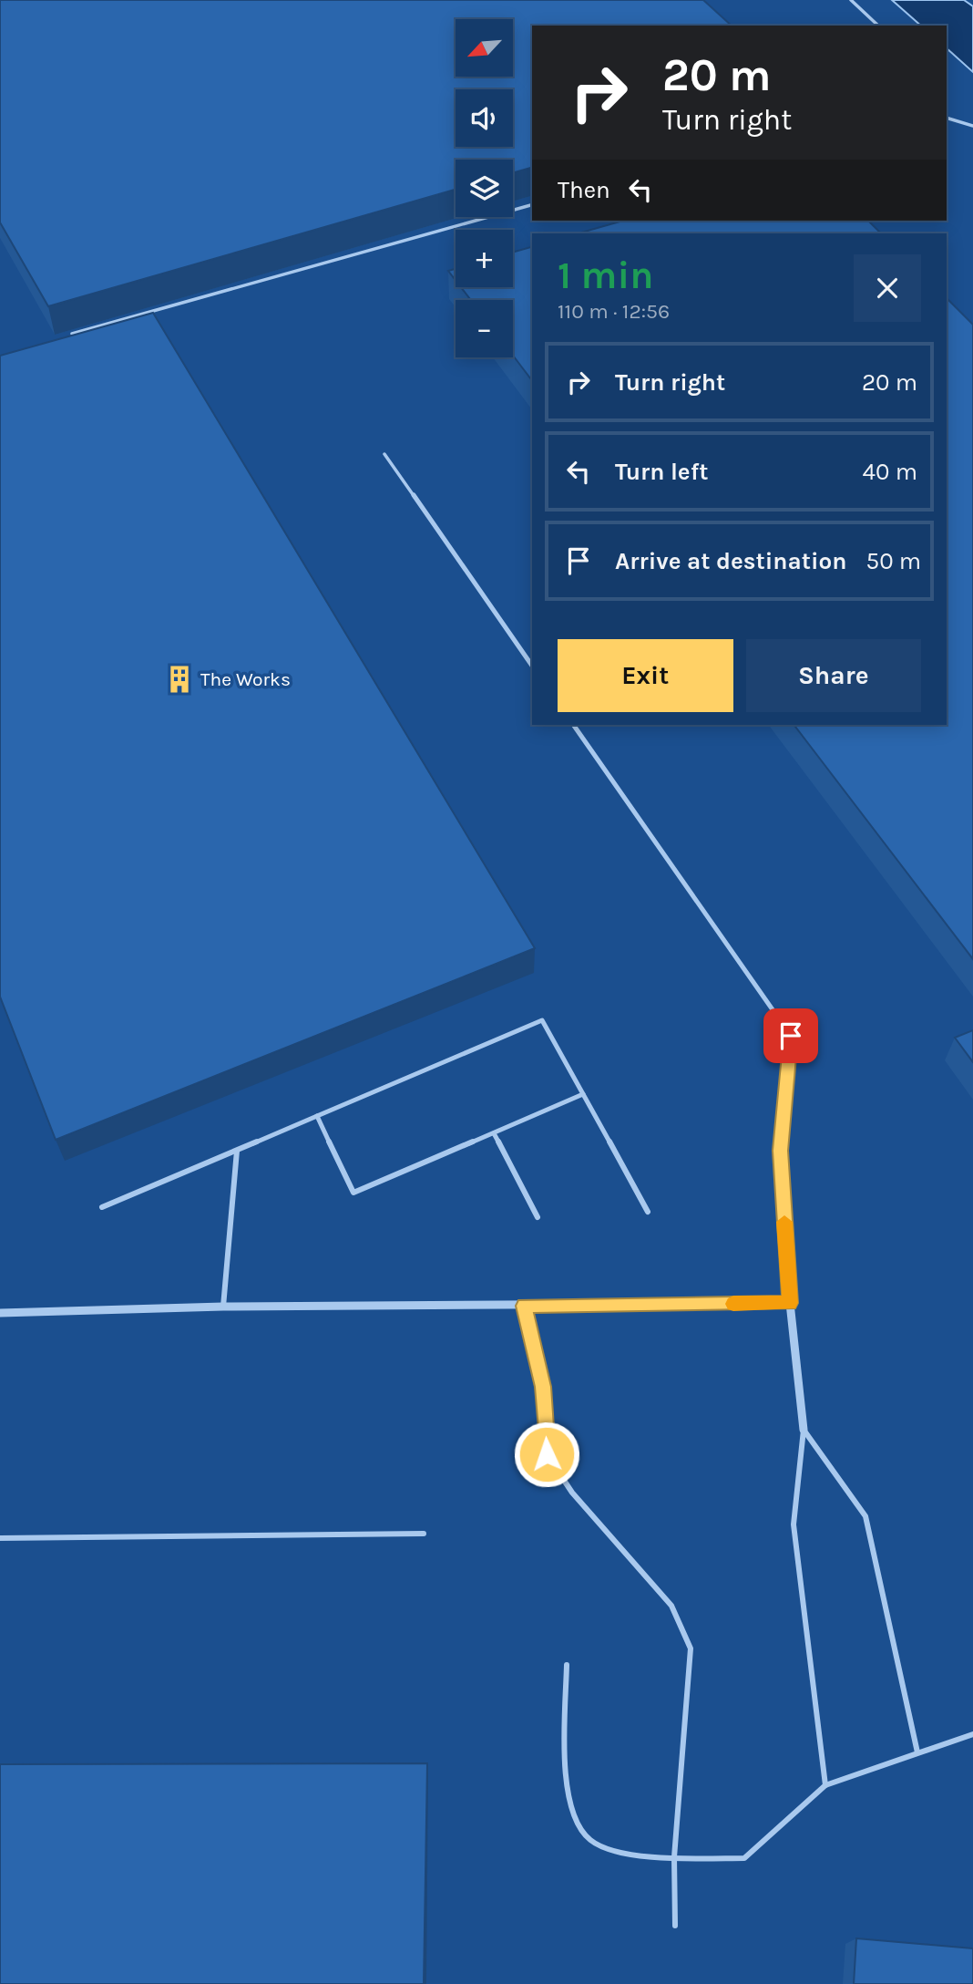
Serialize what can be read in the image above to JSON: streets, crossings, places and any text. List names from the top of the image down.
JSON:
{
  "places": {
    "building": ["The Works"]
  },
  "north": "bottom left",
  "page": {
    "map_buttons": ["+", "−"],
    "turn": ["20 m", "Turn right"],
    "then": "Then",
    "heading": ["1 min", "110 m · 12:56"],
    "list": [
      {
        "name": "Turn right",
        "value": "20 m"
      },
      {
        "name": "Turn left",
        "value": "40 m"
      },
      {
        "name": "Arrive at destination",
        "value": "50 m"
      }
    ],
    "buttons": ["Exit", "Share"]
  }
}
